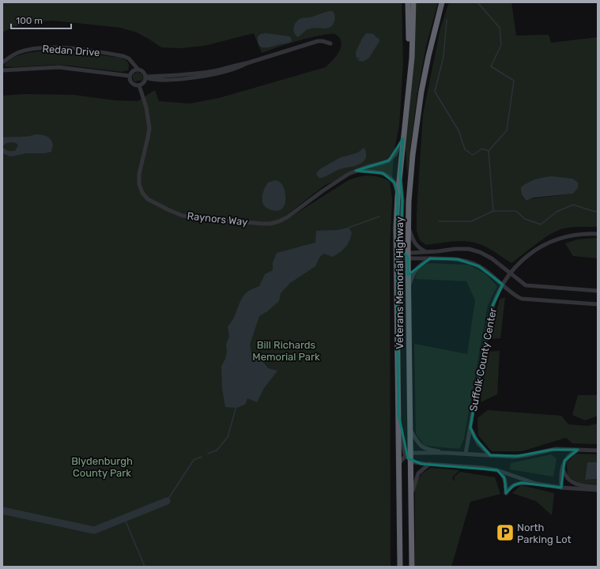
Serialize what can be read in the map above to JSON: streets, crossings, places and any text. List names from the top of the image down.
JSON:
{
  "streets": {
    "highway": ["Veterans Memorial Highway"],
    "street": ["Redan Drive", "Raynors Way", "Suffolk County Center"]
  },
  "crossings": [
    ["Redan Drive", "Raynors Way"],
    ["Raynors Way", "Veterans Memorial Highway"]
  ],
  "parks": ["Bill Richards Memorial Park", "Blydenburgh County Park"],
  "places": {
    "parking": ["North Parking Lot"]
  },
  "scale_bar": "100 m"
}
